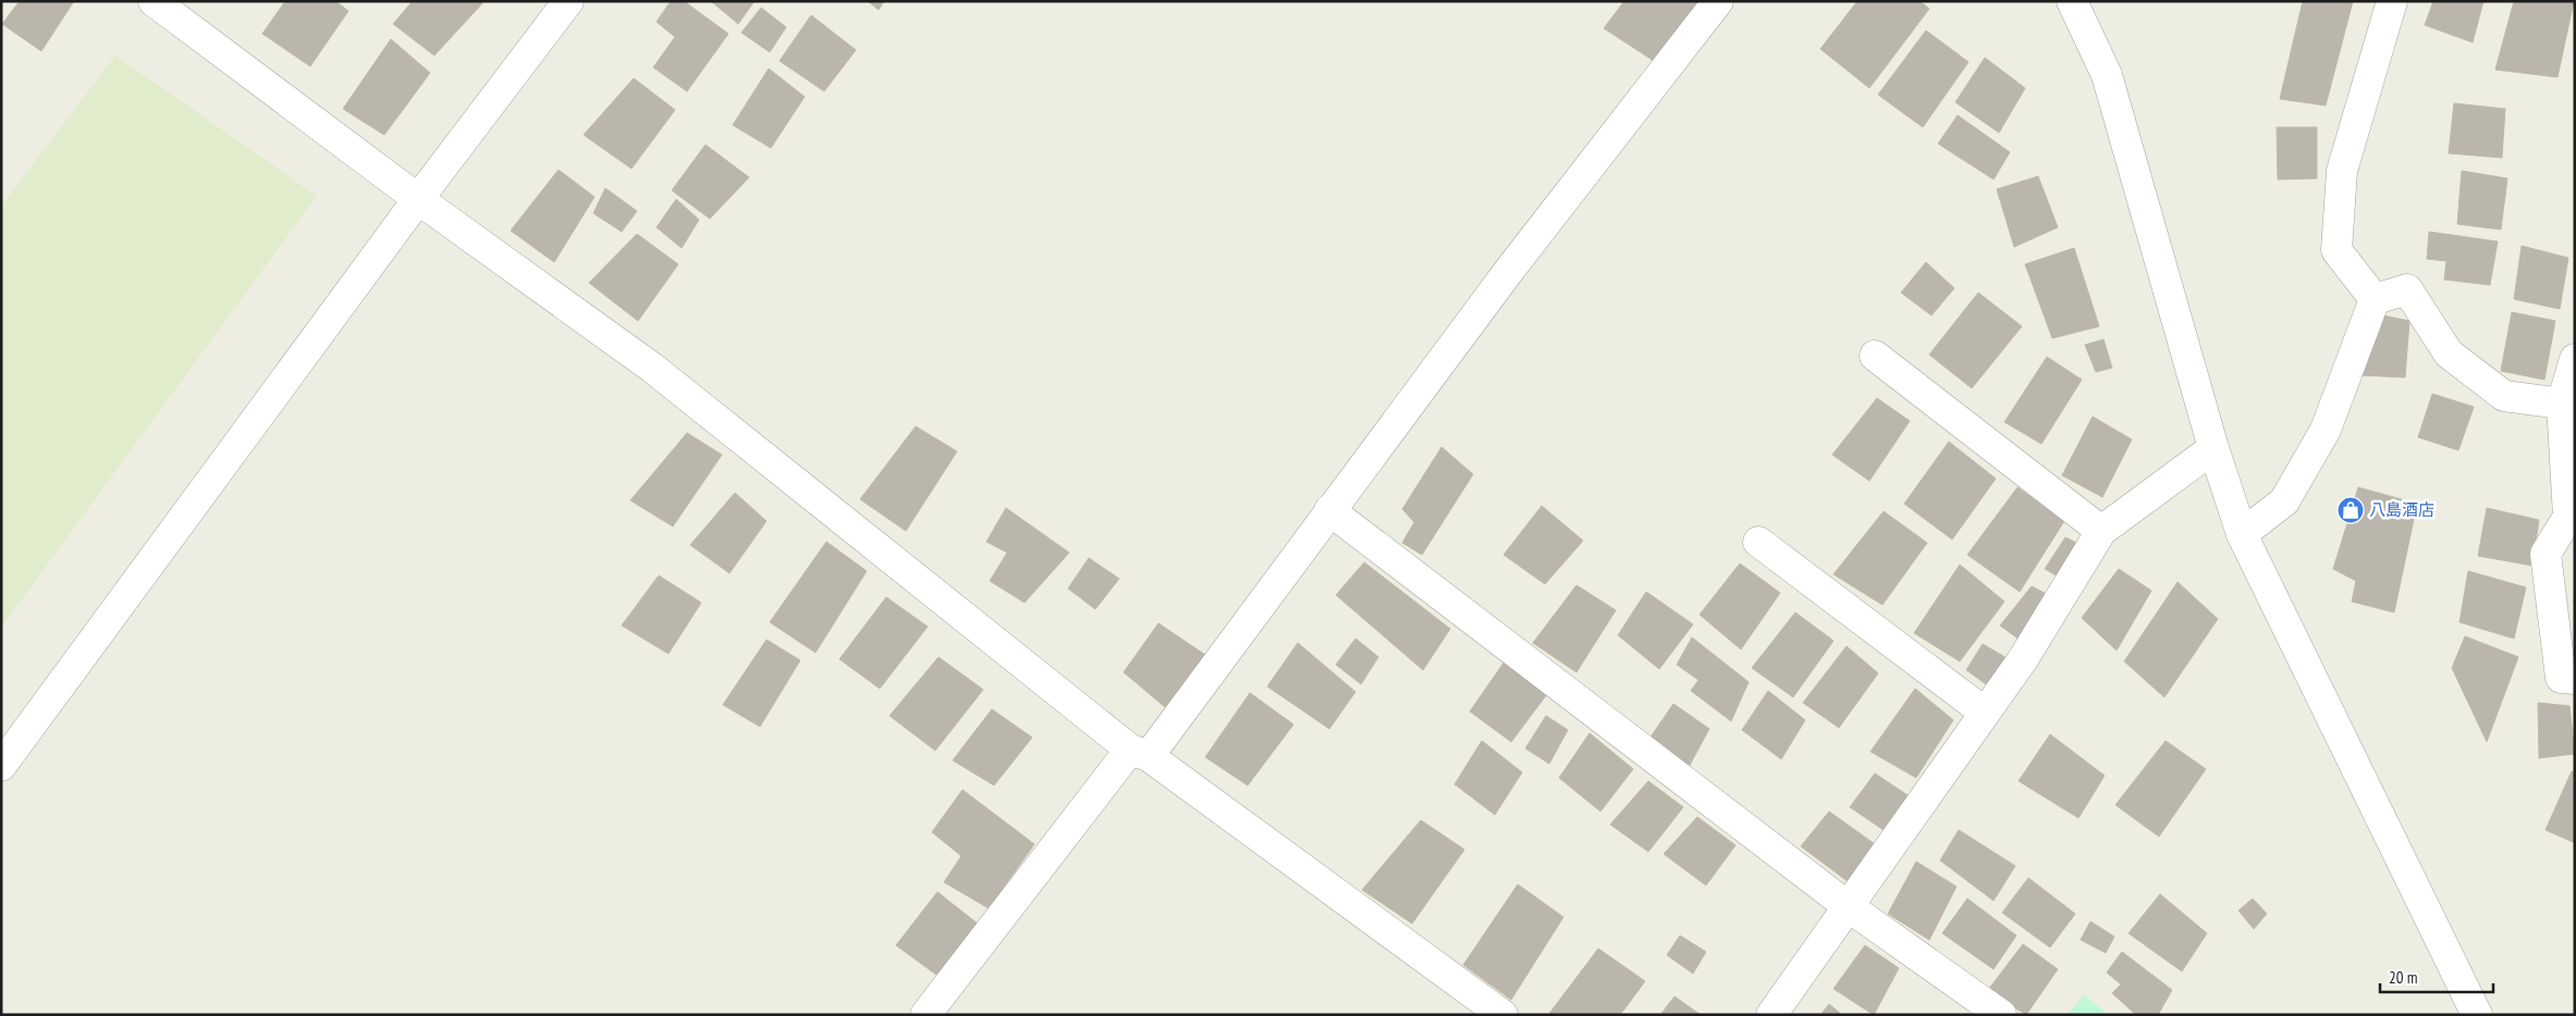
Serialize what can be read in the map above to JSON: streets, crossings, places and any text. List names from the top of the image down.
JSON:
{
  "places": {
    "shop": ["八島酒店"]
  },
  "scale_bar": "20 m"
}
